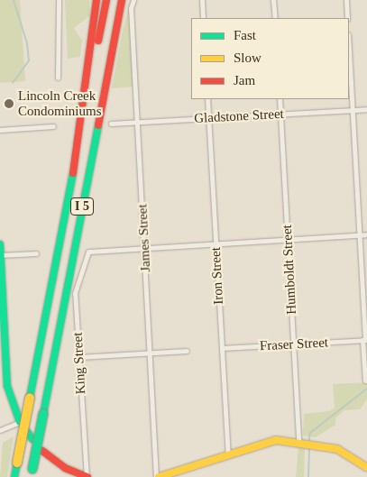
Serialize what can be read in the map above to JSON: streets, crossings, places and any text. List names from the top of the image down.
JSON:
{
  "streets": {
    "main road": ["I 5"],
    "street": [
      "Gladstone Street",
      "James Street",
      "Humboldt Street",
      "Iron Street",
      "Fraser Street",
      "King Street"
    ]
  },
  "crossings": [
    ["Gladstone Street", "James Street"],
    ["Gladstone Street", "Humboldt Street"],
    ["Gladstone Street", "Iron Street"],
    ["James Street", "King Street"],
    ["Humboldt Street", "Fraser Street"],
    ["Iron Street", "Fraser Street"]
  ],
  "places": ["Lincoln Creek Condominiums"],
  "legend": ["Fast", "Slow", "Jam"]
}
